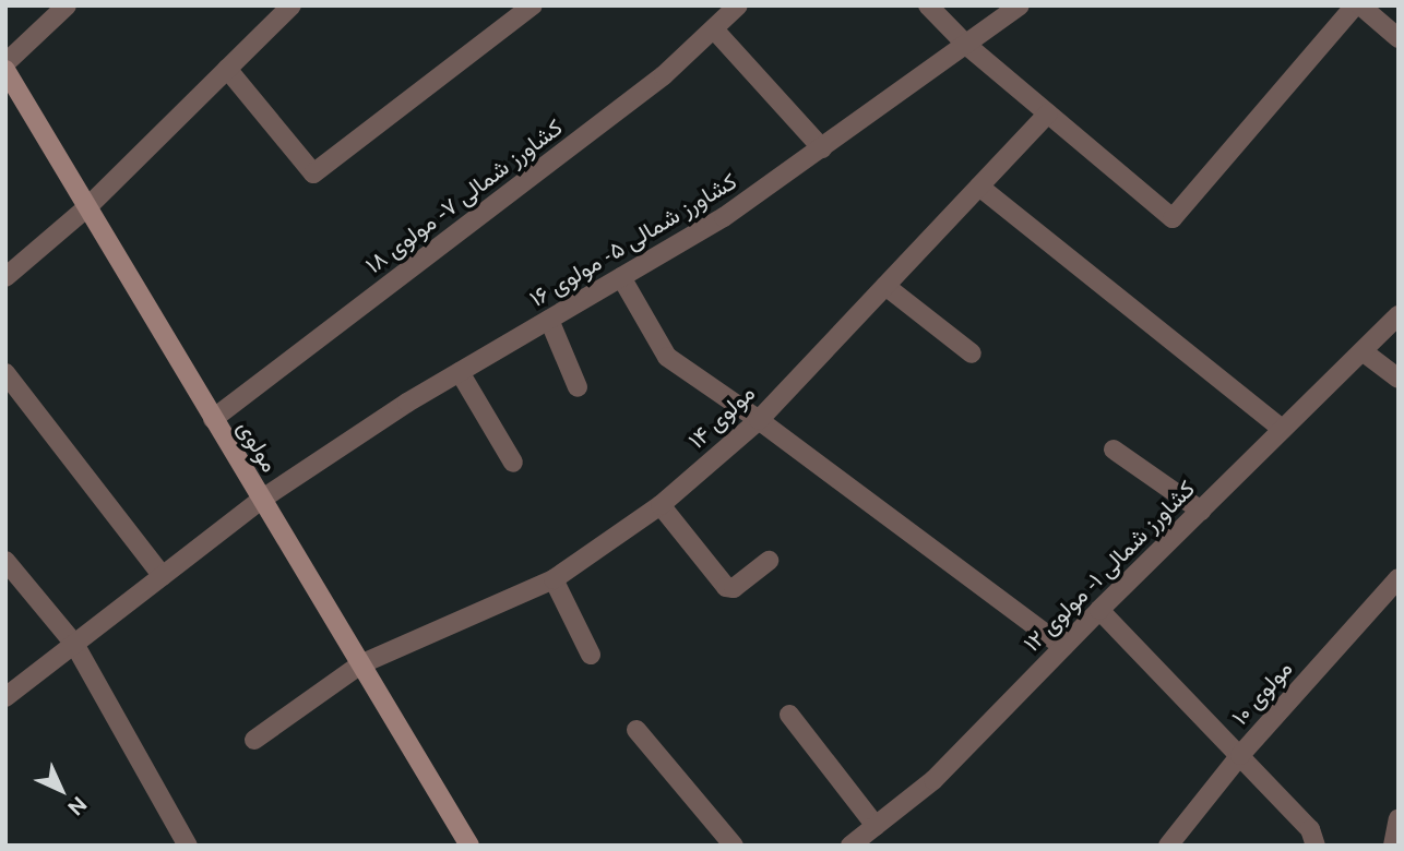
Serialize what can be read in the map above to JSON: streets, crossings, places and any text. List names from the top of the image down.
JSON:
{
  "streets": {
    "street": [
      "کشاورز شمالی ۷ - مولوی ۱۸",
      "کشاورز شمالی ۵ - مولوی ۱۶",
      "مولوی ۱۴",
      "مولوی",
      "کشاورز شمالی ۱ - مولوی ۱۲",
      "مولوی ۱۰"
    ]
  },
  "crossings": [
    ["کشاورز شمالی ۷ - مولوی ۱۸", "مولوی"],
    ["کشاورز شمالی ۵ - مولوی ۱۶", "مولوی"],
    ["مولوی ۱۴", "مولوی"]
  ],
  "north": "bottom right"
}
